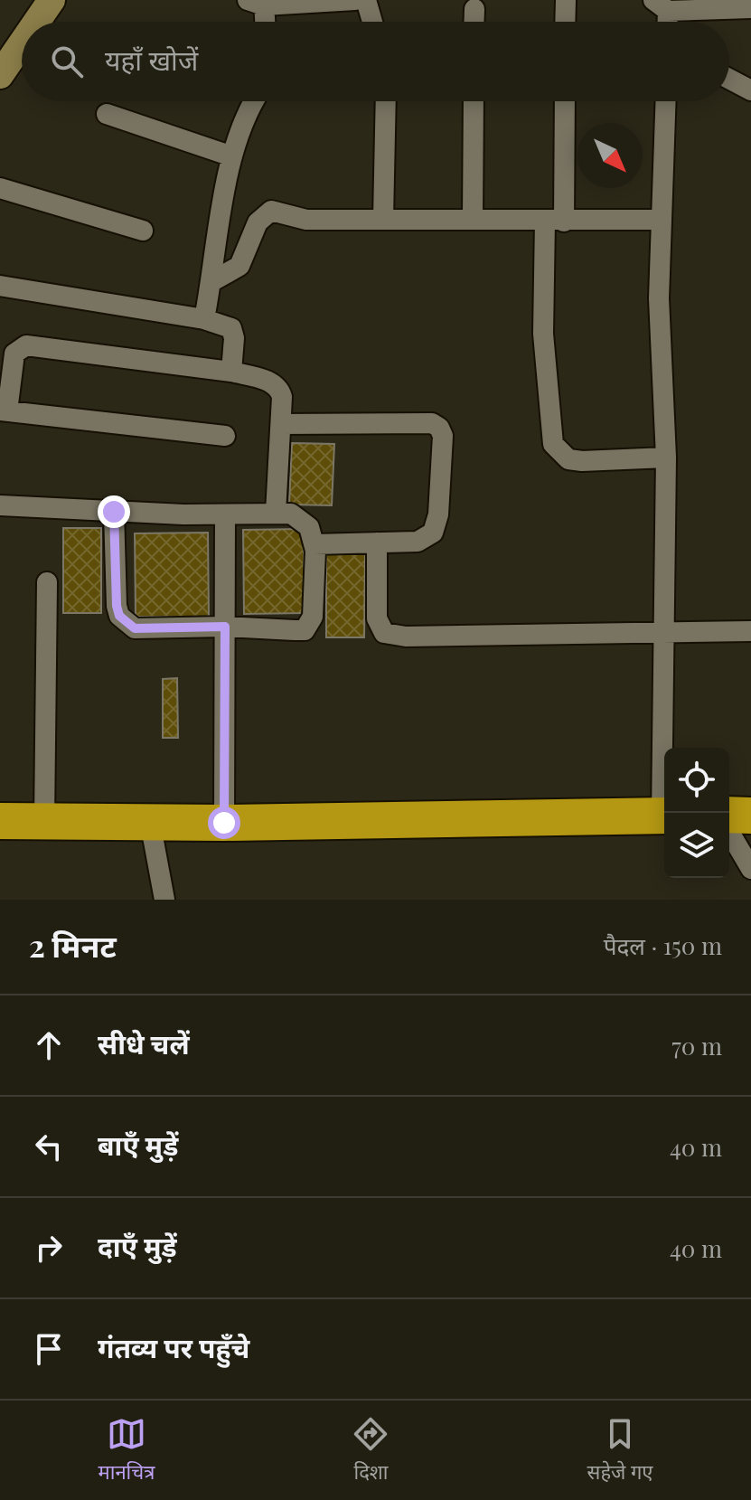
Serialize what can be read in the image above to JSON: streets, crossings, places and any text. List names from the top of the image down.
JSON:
{
  "north": "bottom right",
  "page": {
    "search": "यहाँ खोजें",
    "heading": ["2 मिनट", "पैदल · 150 m"],
    "list": [
      ["सीधे चलें", "70 m"],
      ["बाएँ मुड़ें", "40 m"],
      ["दाएँ मुड़ें", "40 m"],
      "गंतव्य पर पहुँचे"
    ],
    "nav": ["मानचित्र", "दिशा", "सहेजे गए"]
  }
}
